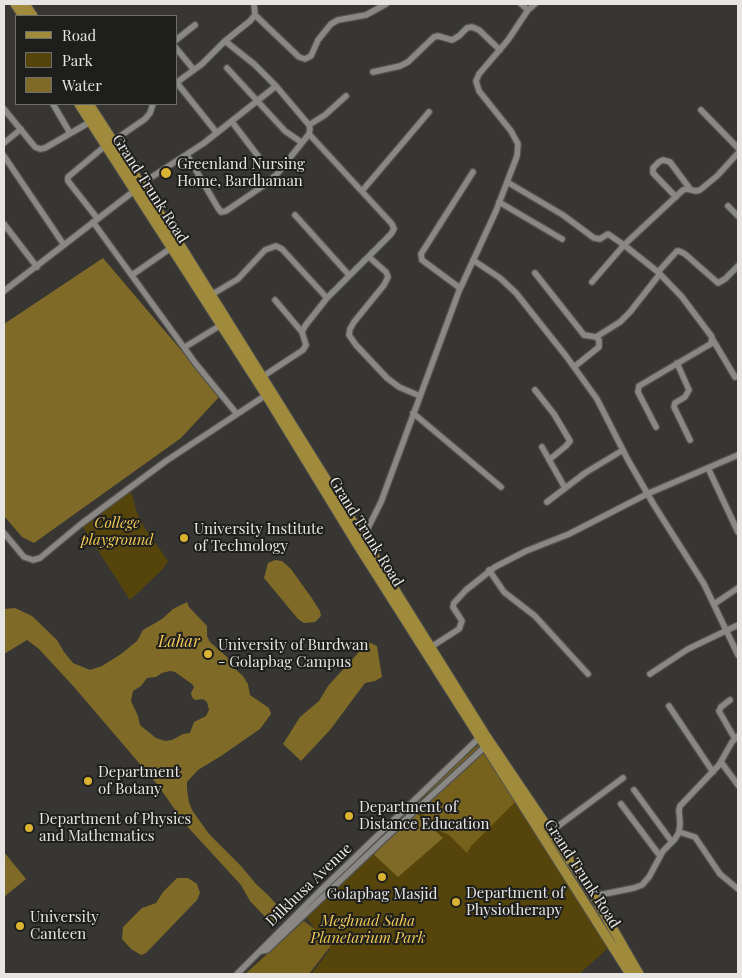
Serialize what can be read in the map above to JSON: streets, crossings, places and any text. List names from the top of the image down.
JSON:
{
  "streets": {
    "main road": ["Grand Trunk Road"],
    "street": ["Dilkhusa Avenue"]
  },
  "crossings": [
    ["Grand Trunk Road", "Dilkhusa Avenue"]
  ],
  "water": ["Lahar"],
  "parks": ["College playground", "Meghnad Saha Planetarium Park"],
  "places": [
    "Greenland Nursing Home, Bardhaman",
    "University Institute of Technology",
    "University of Burdwan - Golapbag Campus",
    "Department of Botany",
    "Department of Distance Education",
    "Department of Physics and Mathematics",
    "Golapbag Masjid",
    "Department of Physiotherapy",
    "University Canteen"
  ],
  "legend": ["Road", "Park", "Water"]
}
